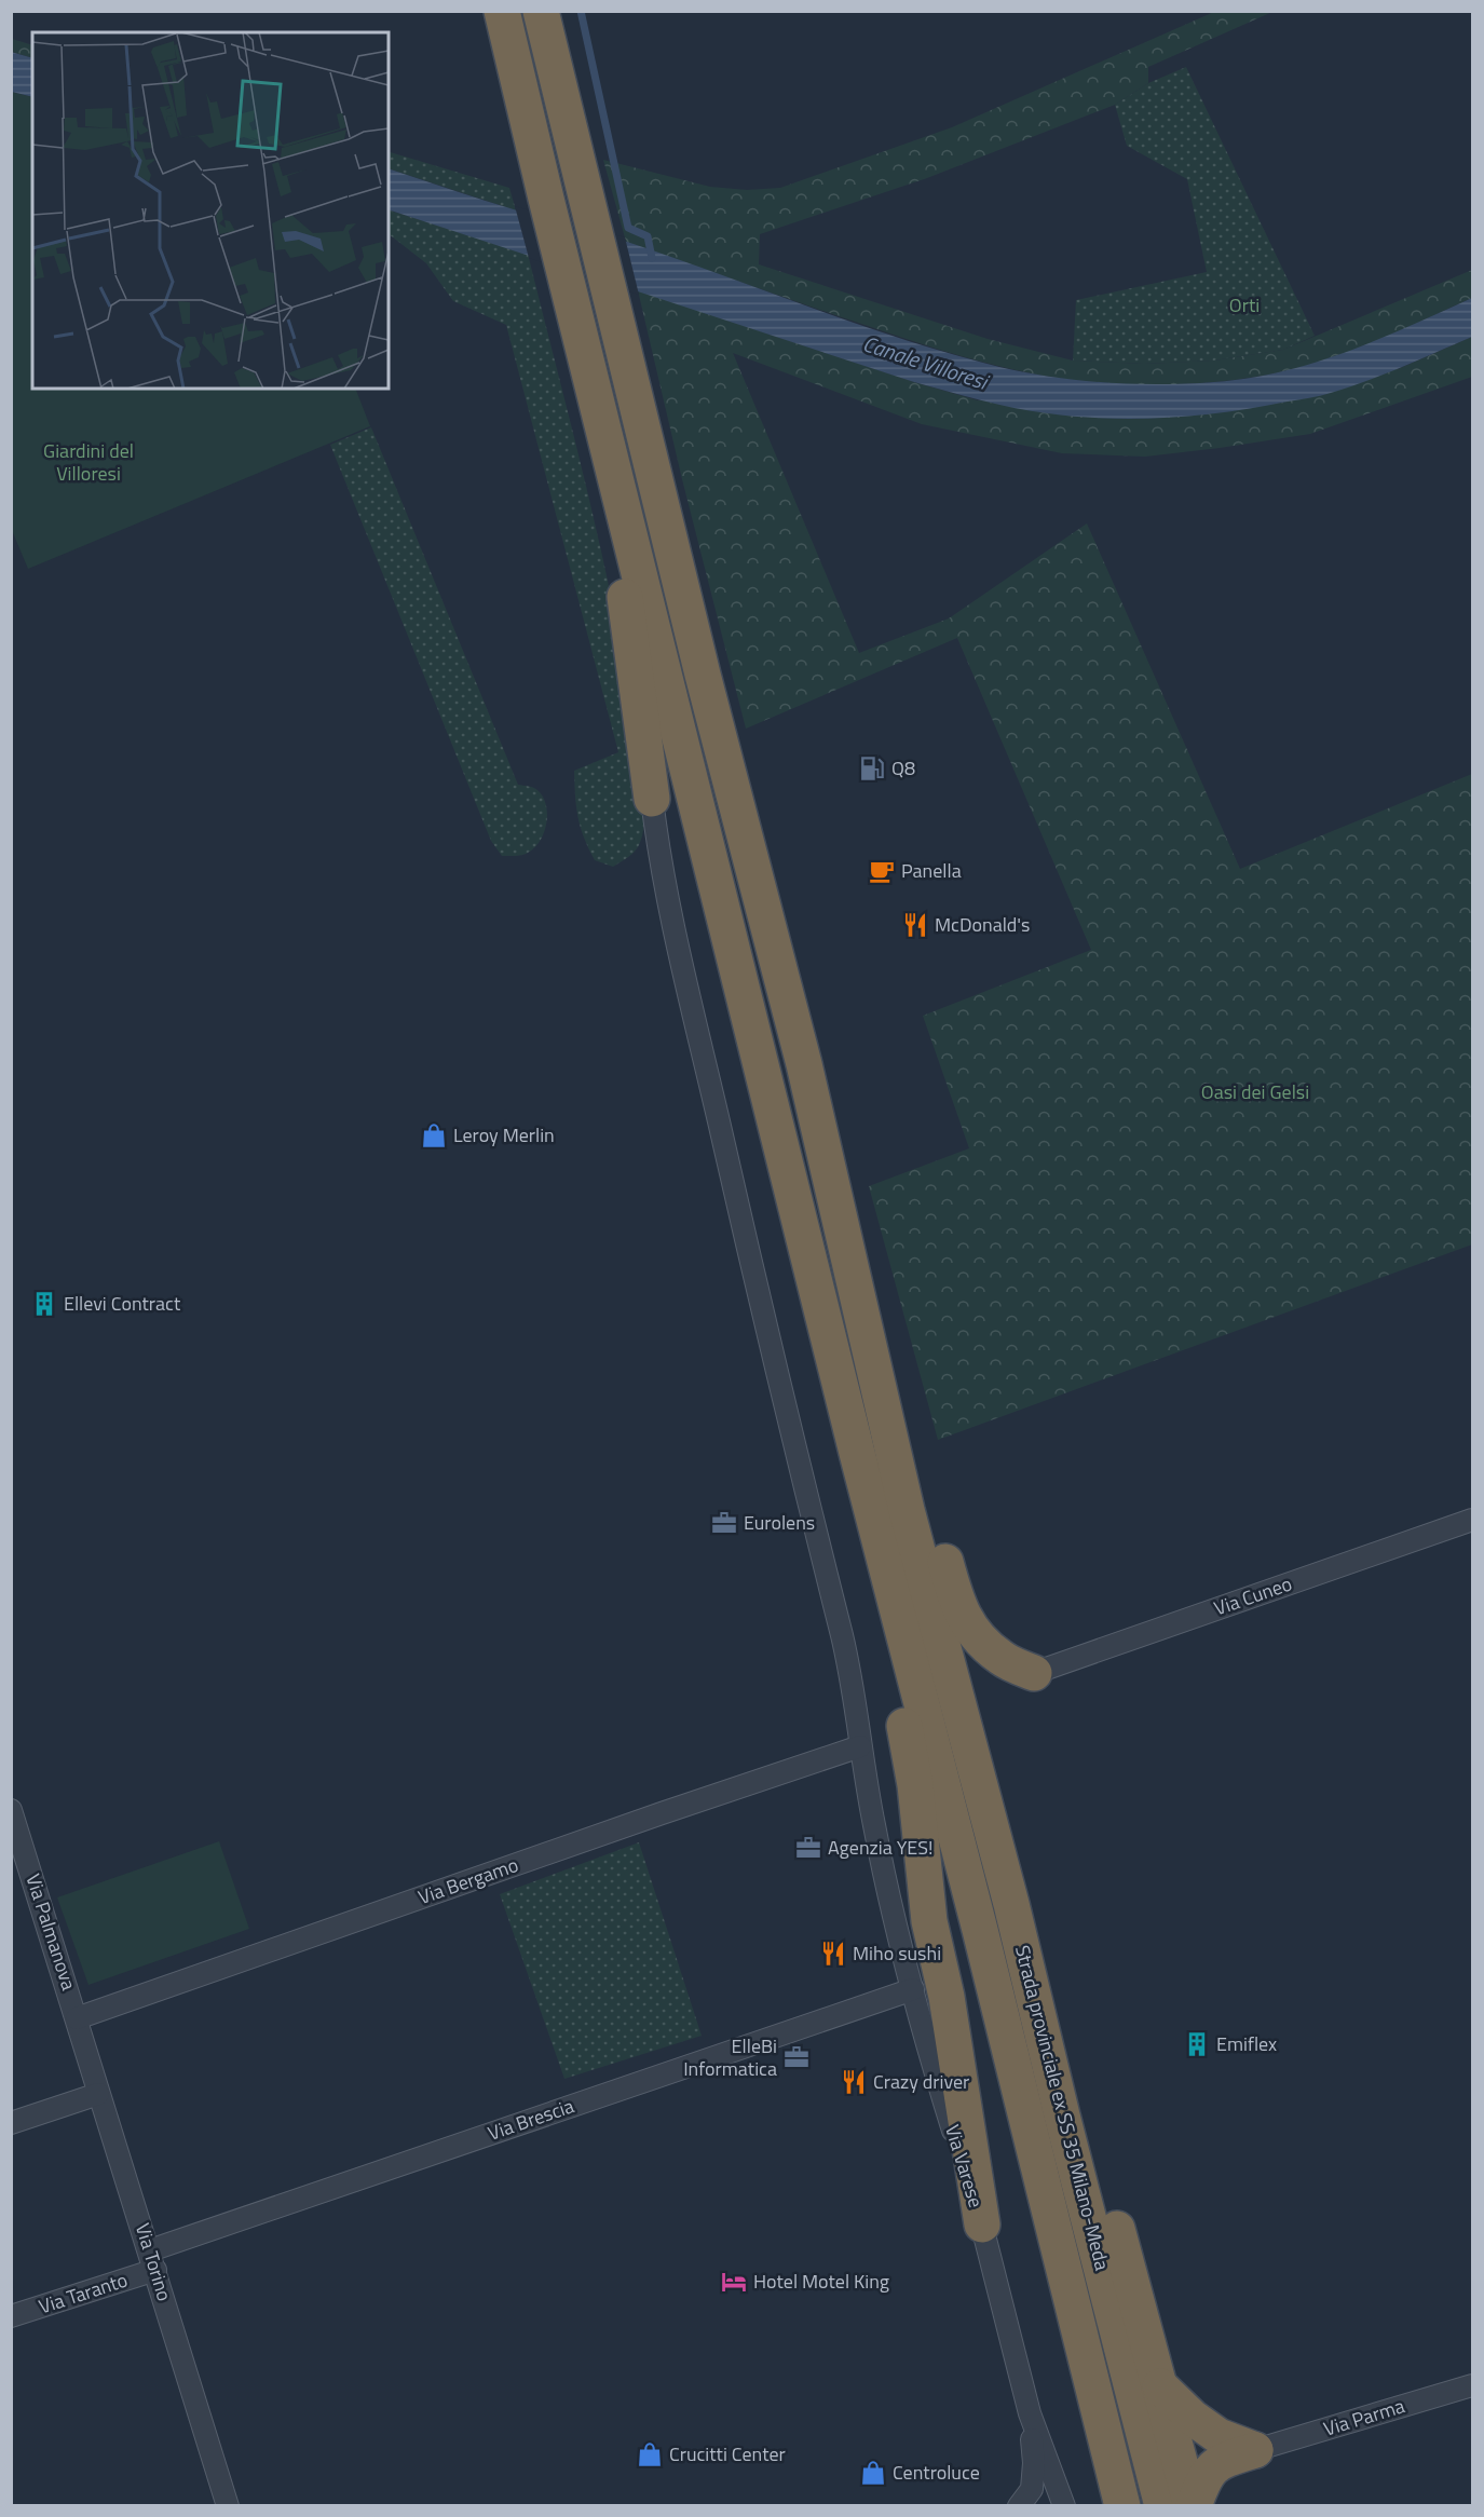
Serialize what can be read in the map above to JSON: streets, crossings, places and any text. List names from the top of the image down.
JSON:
{
  "streets": {
    "highway": ["Strada provinciale ex SS 35 Milano-Meda"],
    "street": [
      "Via Cuneo",
      "Via Bergamo",
      "Via Palmanova",
      "Via Brescia",
      "Via Varese",
      "Via Torino",
      "Via Taranto",
      "Via Parma"
    ]
  },
  "crossings": [
    ["Via Bergamo", "Via Palmanova"],
    ["Via Bergamo", "Via Varese"],
    ["Via Bergamo", "Via Torino"],
    ["Via Palmanova", "Via Torino"],
    ["Via Brescia", "Via Varese"],
    ["Via Brescia", "Via Torino"],
    ["Via Brescia", "Via Taranto"],
    ["Via Torino", "Via Taranto"]
  ],
  "water": ["Canale Villoresi"],
  "parks": ["Orti", "Giardini del Villoresi", "Oasi dei Gelsi"],
  "places": {
    "fuel station": ["Q8"],
    "cafe": ["Panella"],
    "restaurant": ["McDonald's", "Miho sushi", "Crazy driver"],
    "shop": ["Leroy Merlin", "Crucitti Center", "Centroluce"],
    "building": ["Ellevi Contract", "Emiflex"],
    "office": ["Eurolens", "Agenzia YES!", "ElleBi Informatica"],
    "hotel": ["Hotel Motel King"]
  }
}
